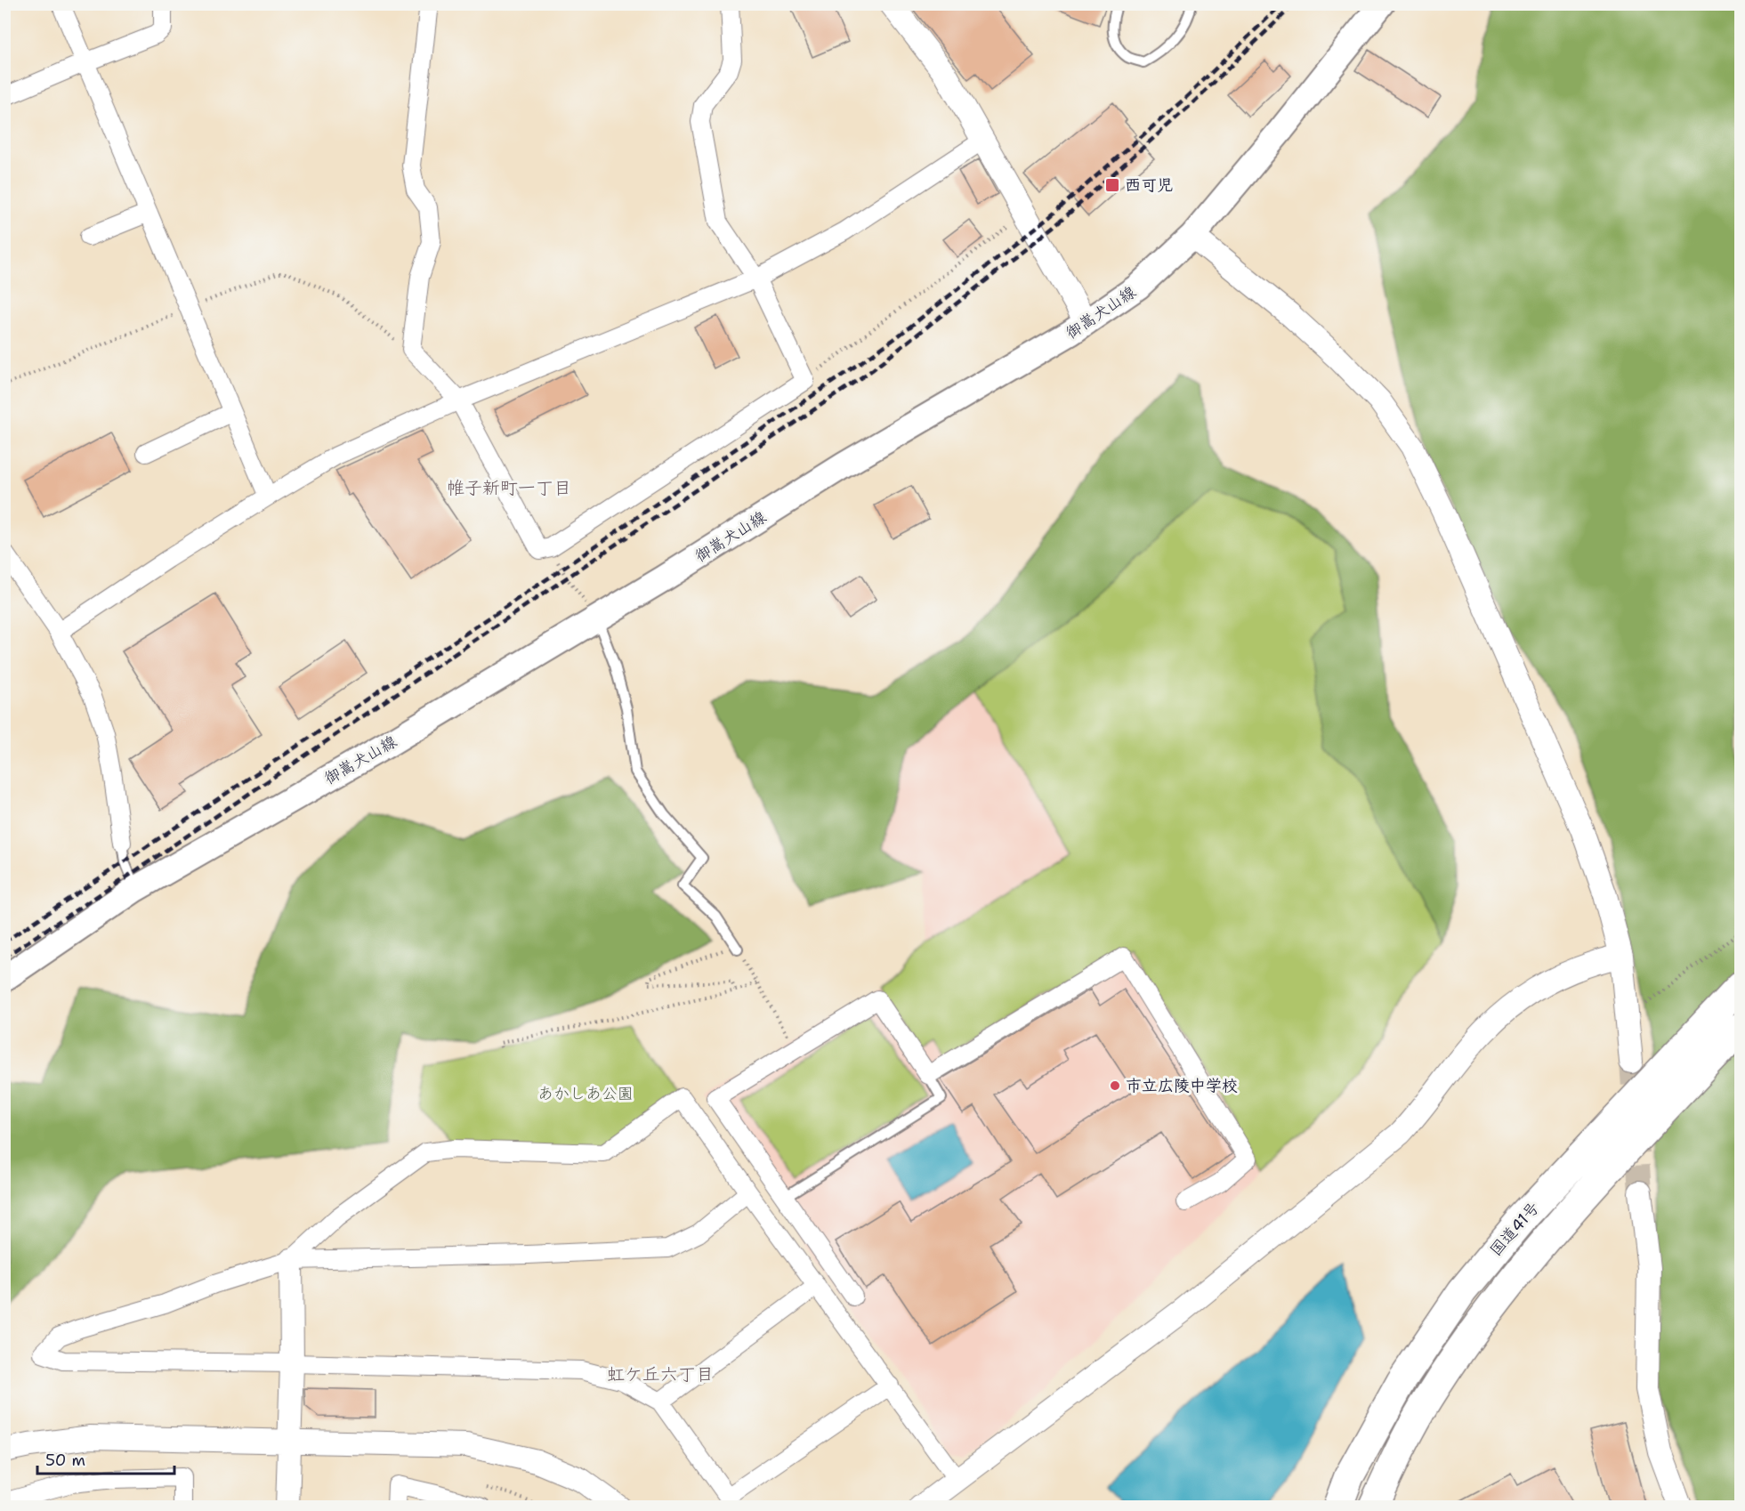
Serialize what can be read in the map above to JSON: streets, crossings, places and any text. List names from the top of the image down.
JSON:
{
  "streets": {
    "highway": ["国道41号"],
    "main road": ["御嵩犬山線"]
  },
  "districts": ["帷子新町一丁目", "虹ケ丘六丁目"],
  "parks": ["あかしあ公園"],
  "places": {
    "transit": ["西可児"],
    "other": ["市立広陵中学校"]
  },
  "scale_bar": "50 m"
}
